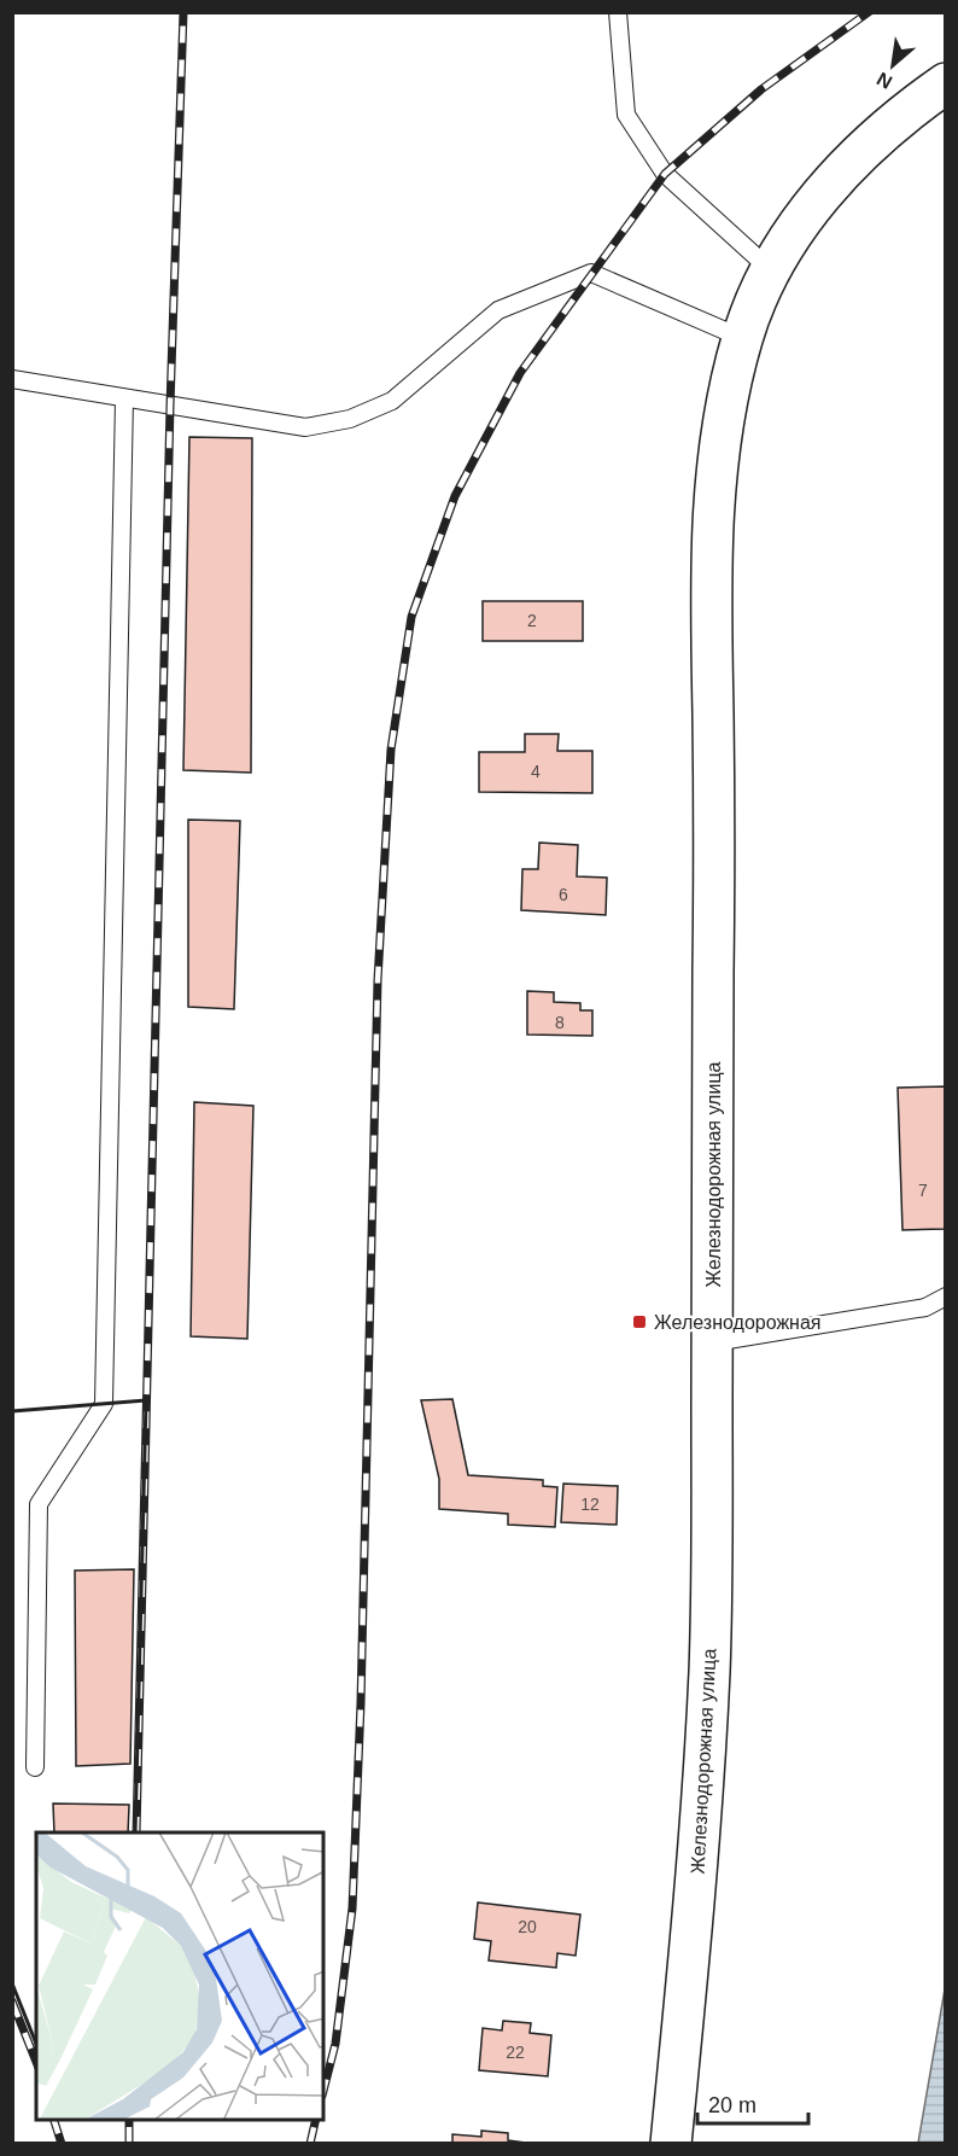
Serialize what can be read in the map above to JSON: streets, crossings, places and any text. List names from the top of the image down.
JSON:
{
  "streets": {
    "main road": ["Железнодорожная улица"]
  },
  "places": {
    "transit": ["Железнодорожная"]
  },
  "house_numbers": [
    "2",
    "4",
    "6",
    "8",
    "7",
    "12",
    "20",
    "22"
  ],
  "scale_bar": "20 m",
  "north": "bottom left"
}
